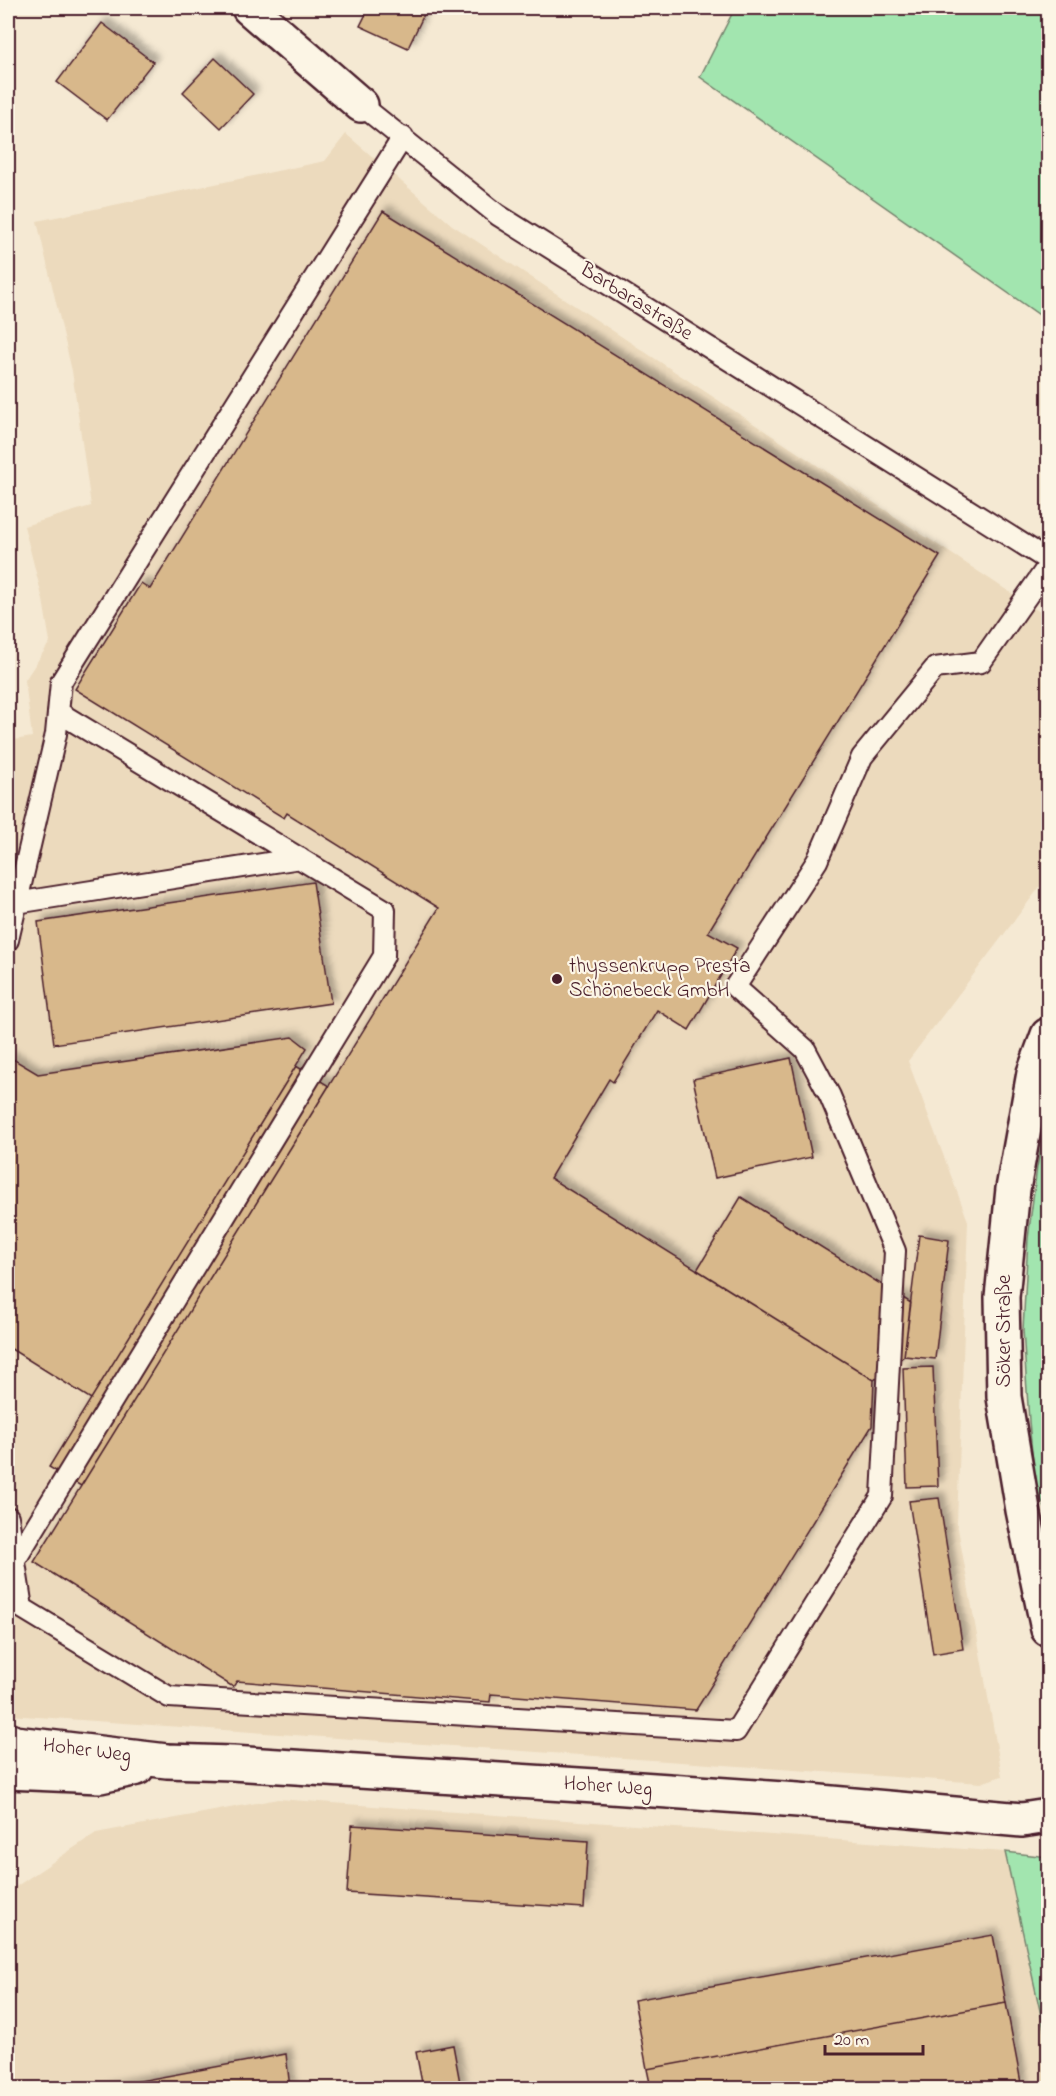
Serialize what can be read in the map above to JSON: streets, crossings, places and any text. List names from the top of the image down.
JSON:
{
  "streets": {
    "street": ["Barbarastraße", "Söker Straße", "Hoher Weg"]
  },
  "places": ["thyssenkrupp Presta Schönebeck GmbH"],
  "scale_bar": "20 m"
}
